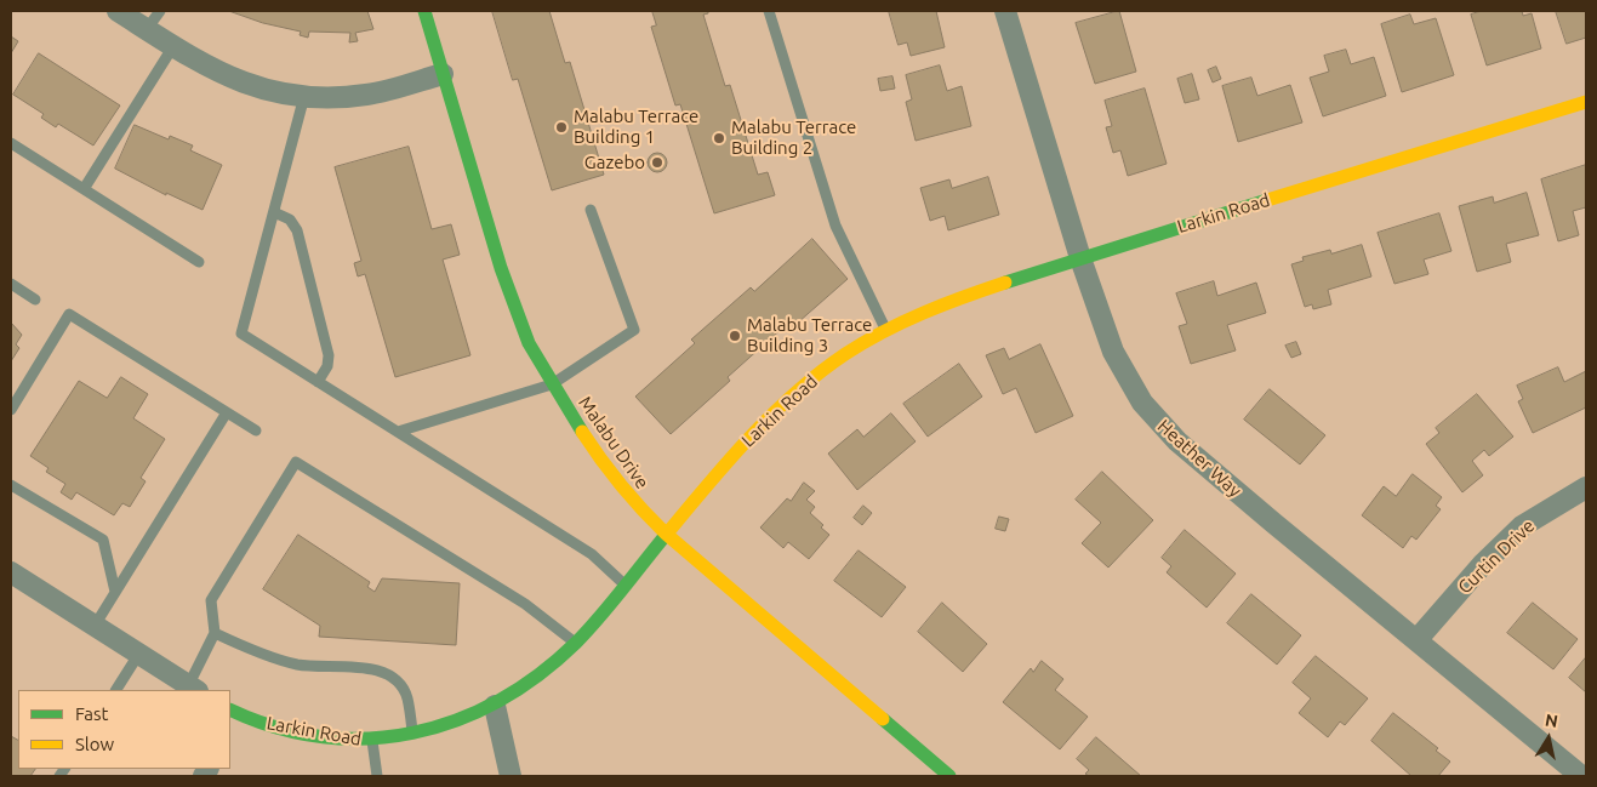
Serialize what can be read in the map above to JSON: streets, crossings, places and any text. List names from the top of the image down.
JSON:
{
  "streets": {
    "street": [
      "Larkin Road",
      "Malabu Drive",
      "Heather Way",
      "Curtin Drive"
    ]
  },
  "crossings": [
    ["Larkin Road", "Malabu Drive"],
    ["Larkin Road", "Heather Way"],
    ["Heather Way", "Curtin Drive"]
  ],
  "places": [
    "Malabu Terrace Building 1",
    "Malabu Terrace Building 2",
    "Gazebo",
    "Malabu Terrace Building 3"
  ],
  "legend": ["Fast", "Slow"],
  "north": "top"
}
